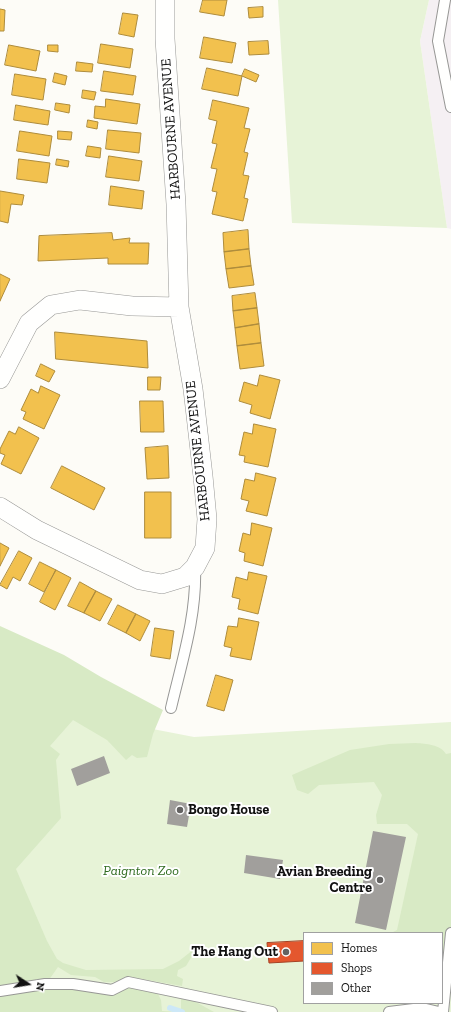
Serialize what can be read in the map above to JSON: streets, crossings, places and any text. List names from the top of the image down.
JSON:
{
  "streets": {
    "street": ["HARBOURNE AVENUE"]
  },
  "parks": ["Paignton Zoo"],
  "places": ["Bongo House", "Avian Breeding Centre", "The Hang Out"],
  "legend": ["Homes", "Shops", "Other"],
  "north": "right"
}
